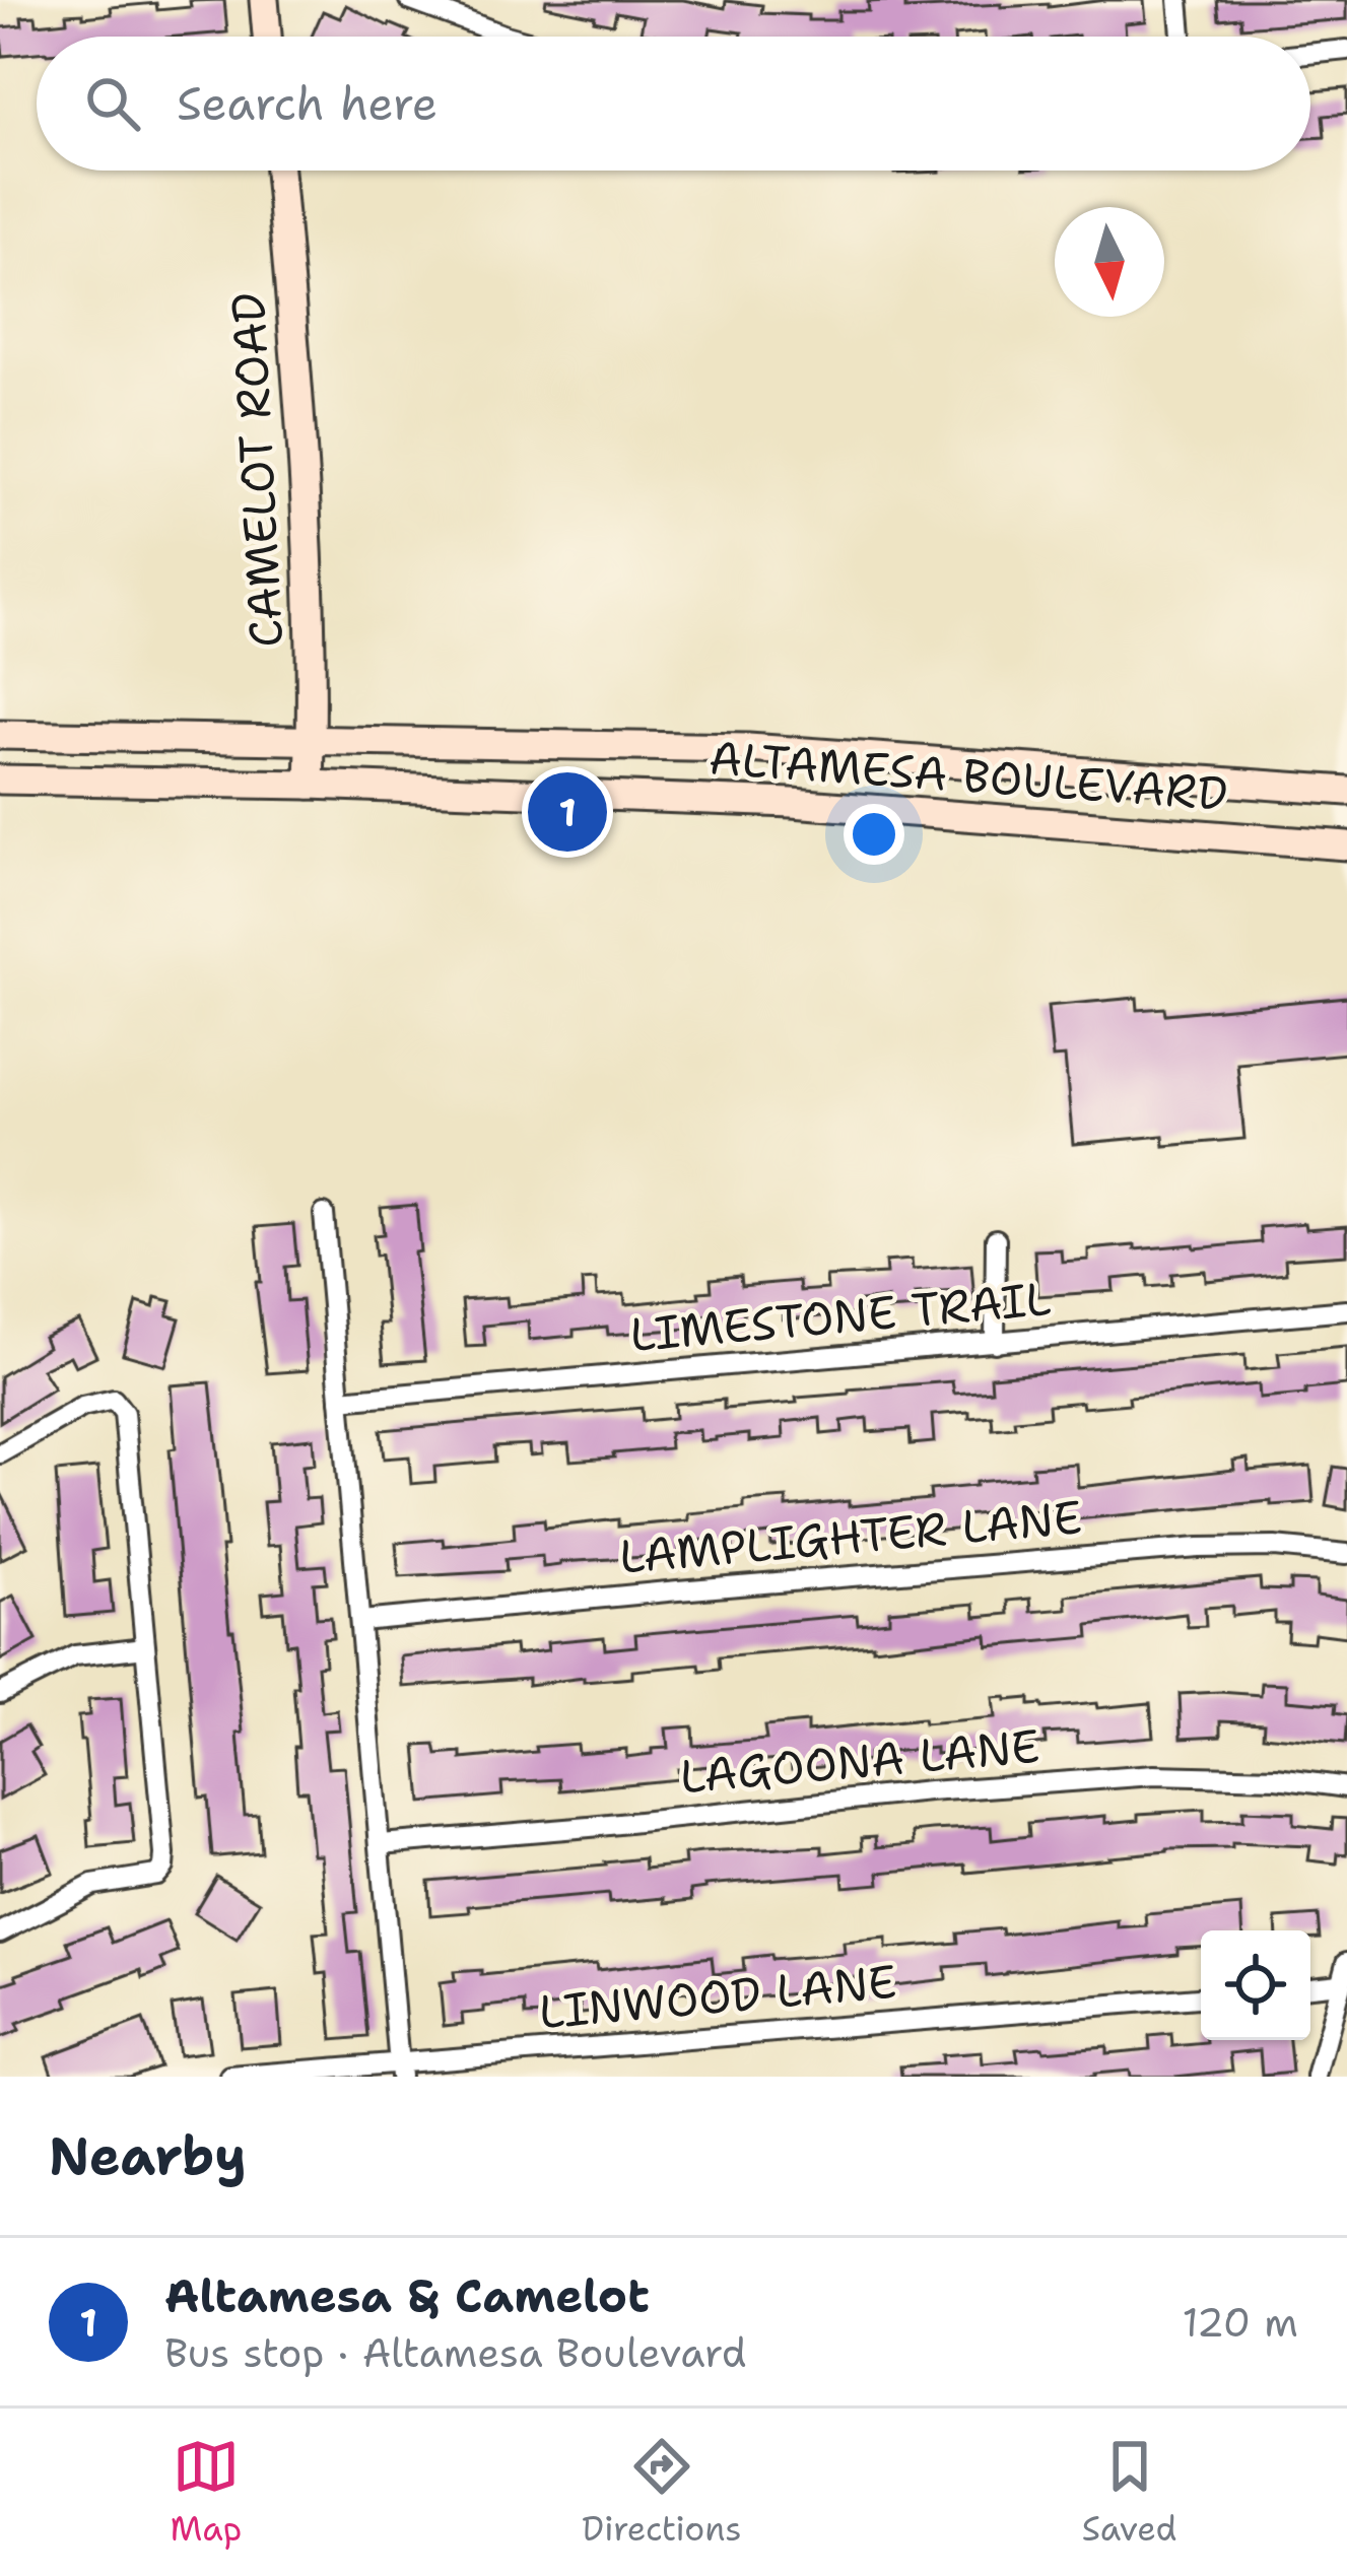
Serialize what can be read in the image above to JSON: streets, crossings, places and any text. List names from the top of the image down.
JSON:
{
  "streets": {
    "main road": ["CAMELOT ROAD", "ALTAMESA BOULEVARD"],
    "street": [
      "LIMESTONE TRAIL",
      "LAMPLIGHTER LANE",
      "LAGOONA LANE",
      "LINWOOD LANE"
    ]
  },
  "crossings": [
    ["CAMELOT ROAD", "ALTAMESA BOULEVARD"]
  ],
  "north": "bottom",
  "page": {
    "search": "Search here",
    "pins": "1",
    "heading": "Nearby",
    "list": [
      {
        "mark": "1",
        "name": "Altamesa & Camelot",
        "note": "Bus stop · Altamesa Boulevard",
        "value": "120 m"
      }
    ],
    "nav": ["Map", "Directions", "Saved"]
  }
}
